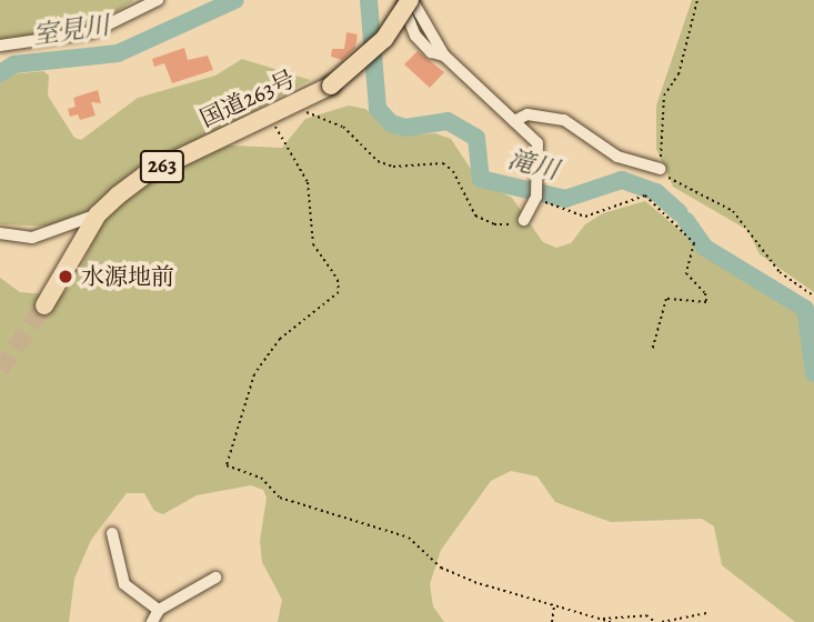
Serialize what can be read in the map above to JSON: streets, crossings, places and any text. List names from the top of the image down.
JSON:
{
  "streets": {
    "highway": ["国道263号", "263"]
  },
  "water": ["室見川", "滝川"],
  "places": ["水源地前"]
}
